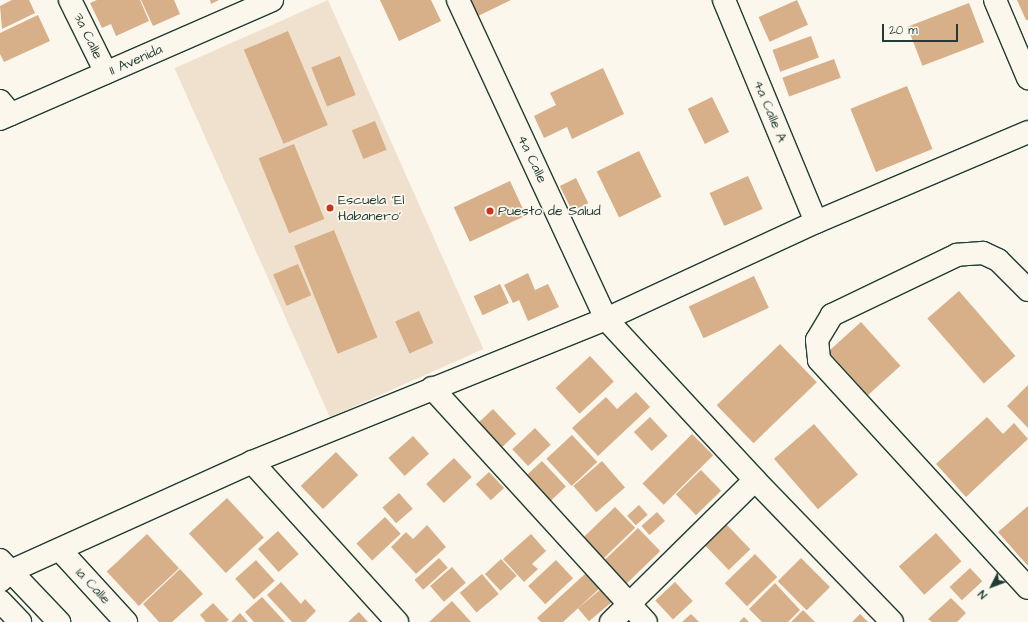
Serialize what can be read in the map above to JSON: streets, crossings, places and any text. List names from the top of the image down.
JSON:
{
  "streets": {
    "street": [
      "3a Calle",
      "11 Avenida",
      "4a Calle A",
      "4a Calle",
      "1a Calle"
    ]
  },
  "crossings": [
    ["3a Calle", "11 Avenida"]
  ],
  "places": ["Escuela 'El Habanero'", "Puesto de Salud"],
  "scale_bar": "20 m",
  "north": "bottom left"
}
